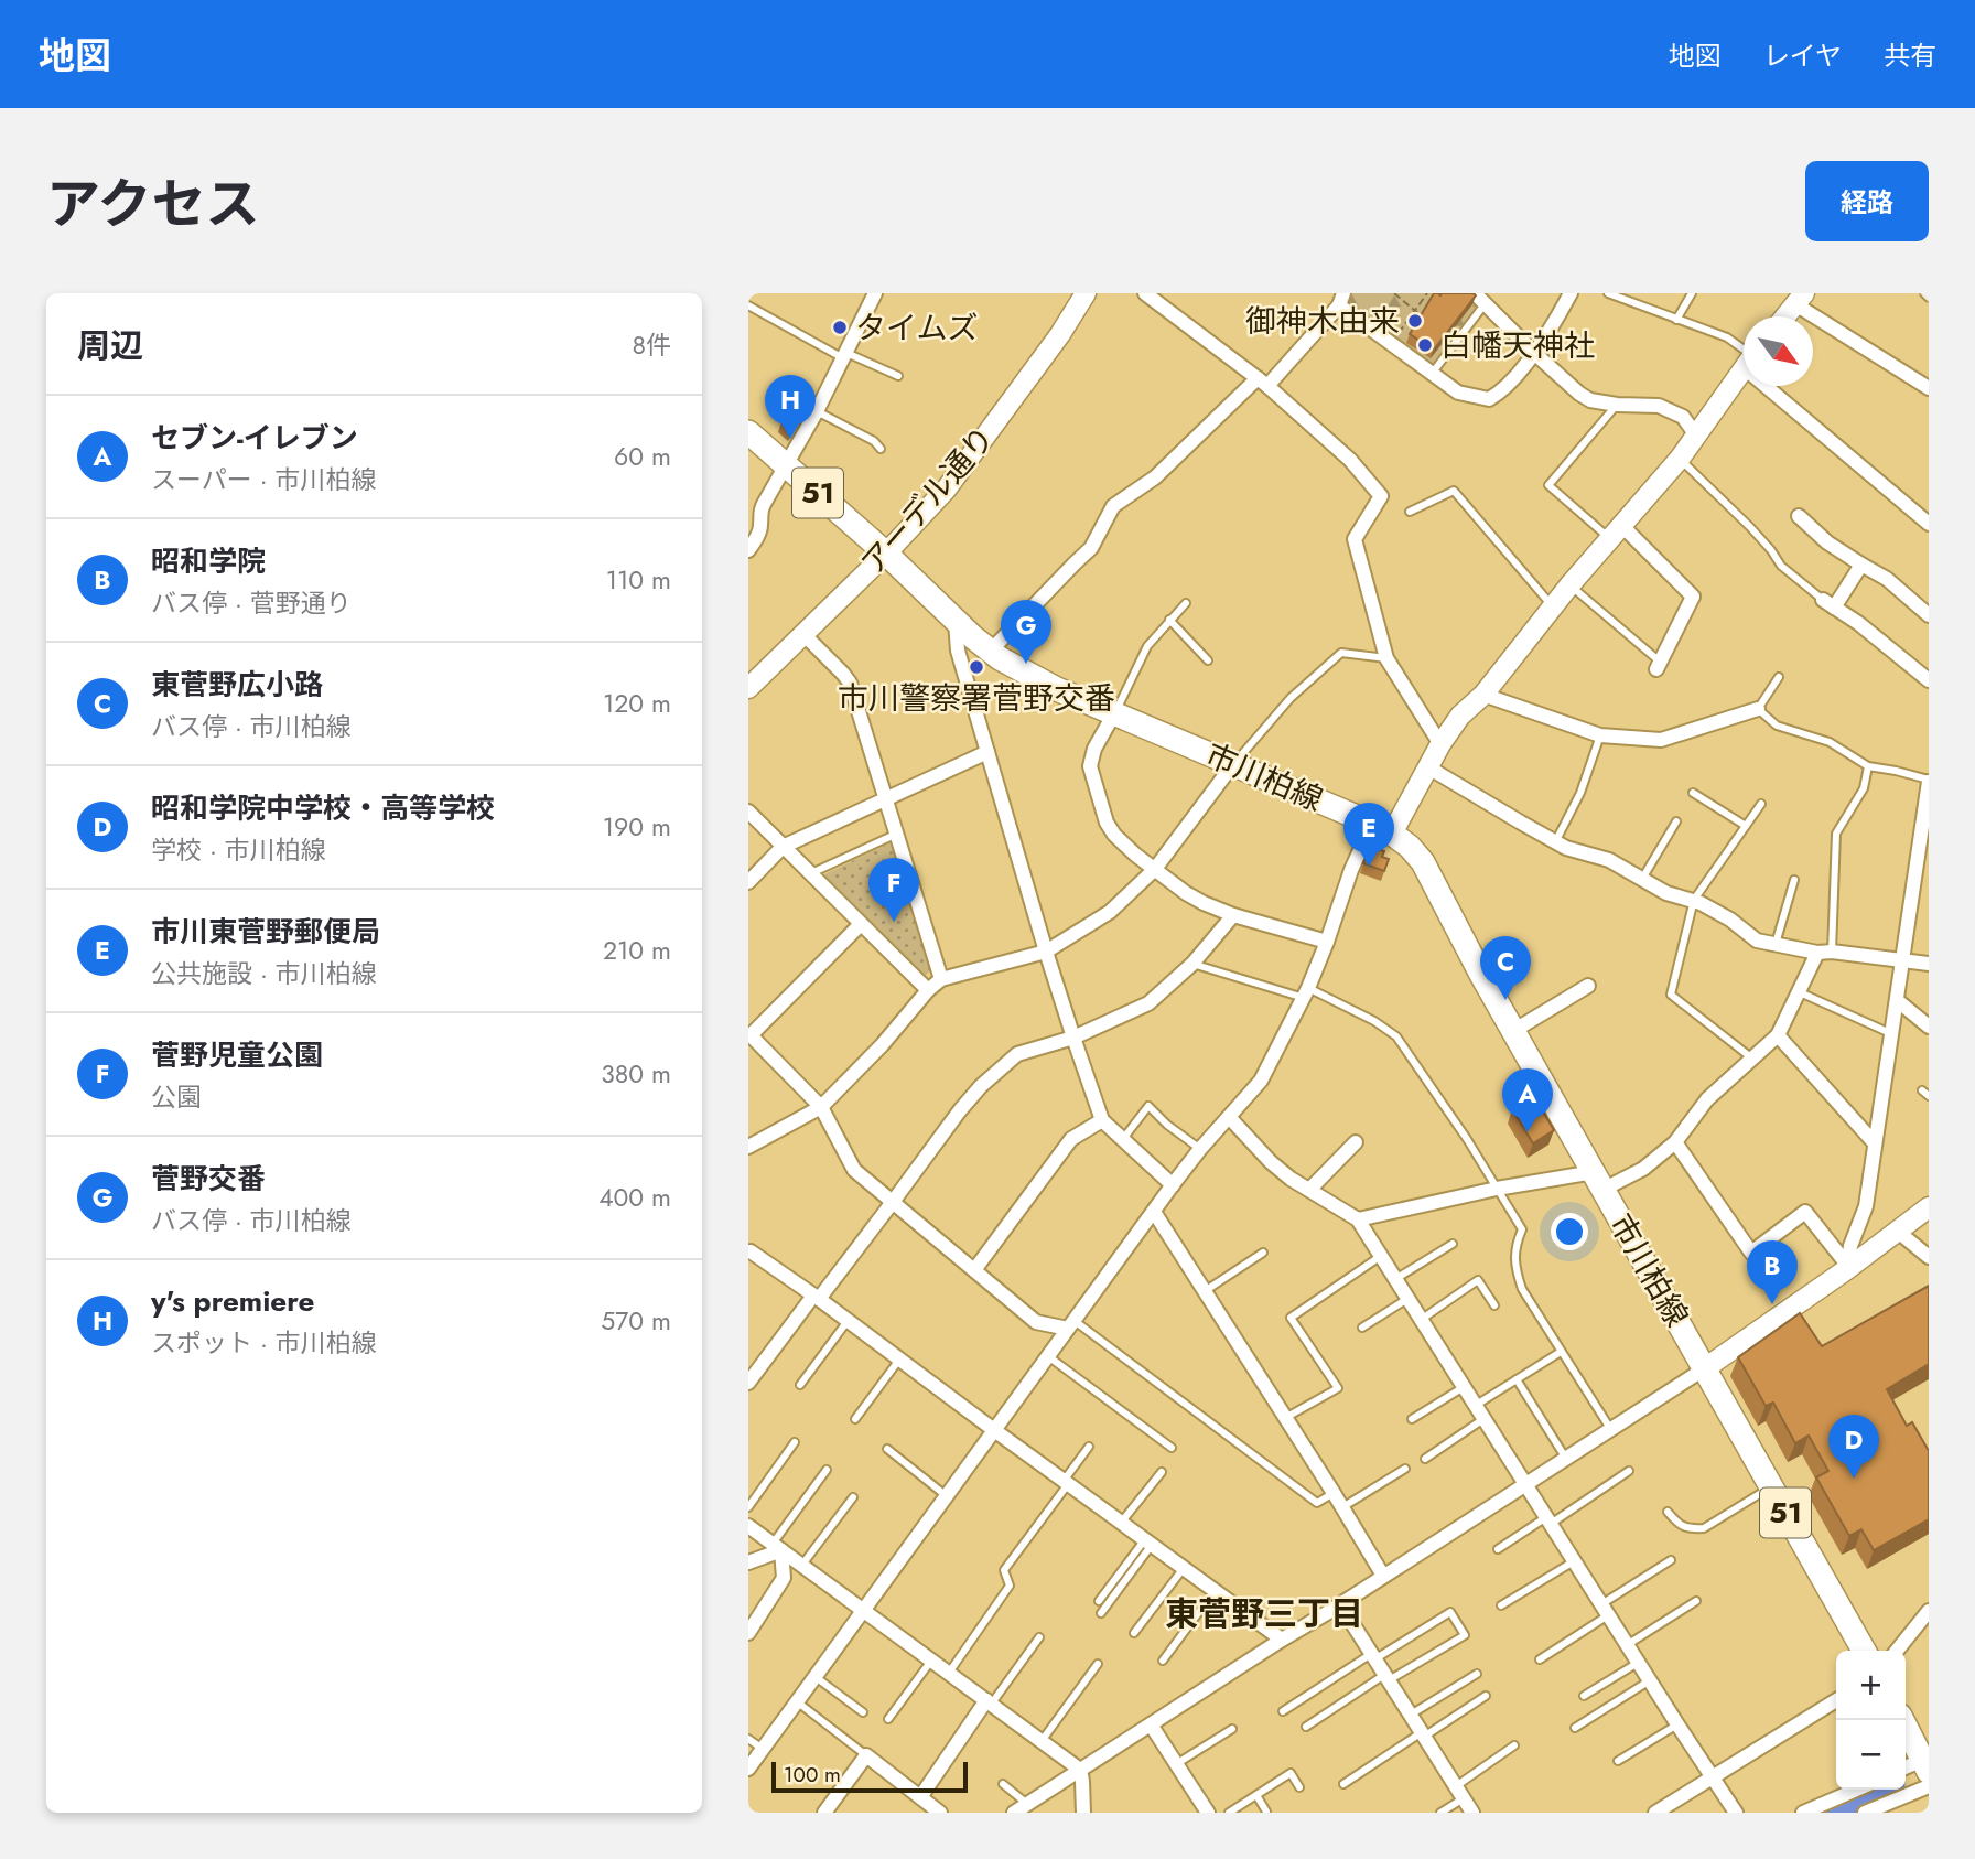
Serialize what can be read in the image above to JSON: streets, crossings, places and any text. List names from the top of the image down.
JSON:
{
  "streets": {
    "main road": ["51", "市川柏線"],
    "street": ["アーデル通り"]
  },
  "crossings": [
    ["アーデル通り", "市川柏線"]
  ],
  "districts": ["東菅野三丁目"],
  "places": [
    "御神木由来",
    "タイムズ",
    "白幡天神社",
    "市川警察署菅野交番"
  ],
  "scale_bar": "100 m",
  "north": "bottom right",
  "page": {
    "header": "地図",
    "nav": ["地図", "レイヤ", "共有"],
    "title": "アクセス",
    "buttons": "経路",
    "heading": ["周辺", "8件"],
    "pins": [
      "H",
      "G",
      "E",
      "F",
      "C",
      "A",
      "B",
      "D"
    ],
    "list": [
      {
        "mark": "A",
        "name": "セブン-イレブン",
        "note": "スーパー · 市川柏線",
        "value": "60 m"
      },
      {
        "mark": "B",
        "name": "昭和学院",
        "note": "バス停 · 菅野通り",
        "value": "110 m"
      },
      {
        "mark": "C",
        "name": "東菅野広小路",
        "note": "バス停 · 市川柏線",
        "value": "120 m"
      },
      {
        "mark": "D",
        "name": "昭和学院中学校・高等学校",
        "note": "学校 · 市川柏線",
        "value": "190 m"
      },
      {
        "mark": "E",
        "name": "市川東菅野郵便局",
        "note": "公共施設 · 市川柏線",
        "value": "210 m"
      },
      {
        "mark": "F",
        "name": "菅野児童公園",
        "note": "公園",
        "value": "380 m"
      },
      {
        "mark": "G",
        "name": "菅野交番",
        "note": "バス停 · 市川柏線",
        "value": "400 m"
      },
      {
        "mark": "H",
        "name": "y's premiere",
        "note": "スポット · 市川柏線",
        "value": "570 m"
      }
    ],
    "map_buttons": ["+", "−"],
    "scale": "100 m"
  }
}
